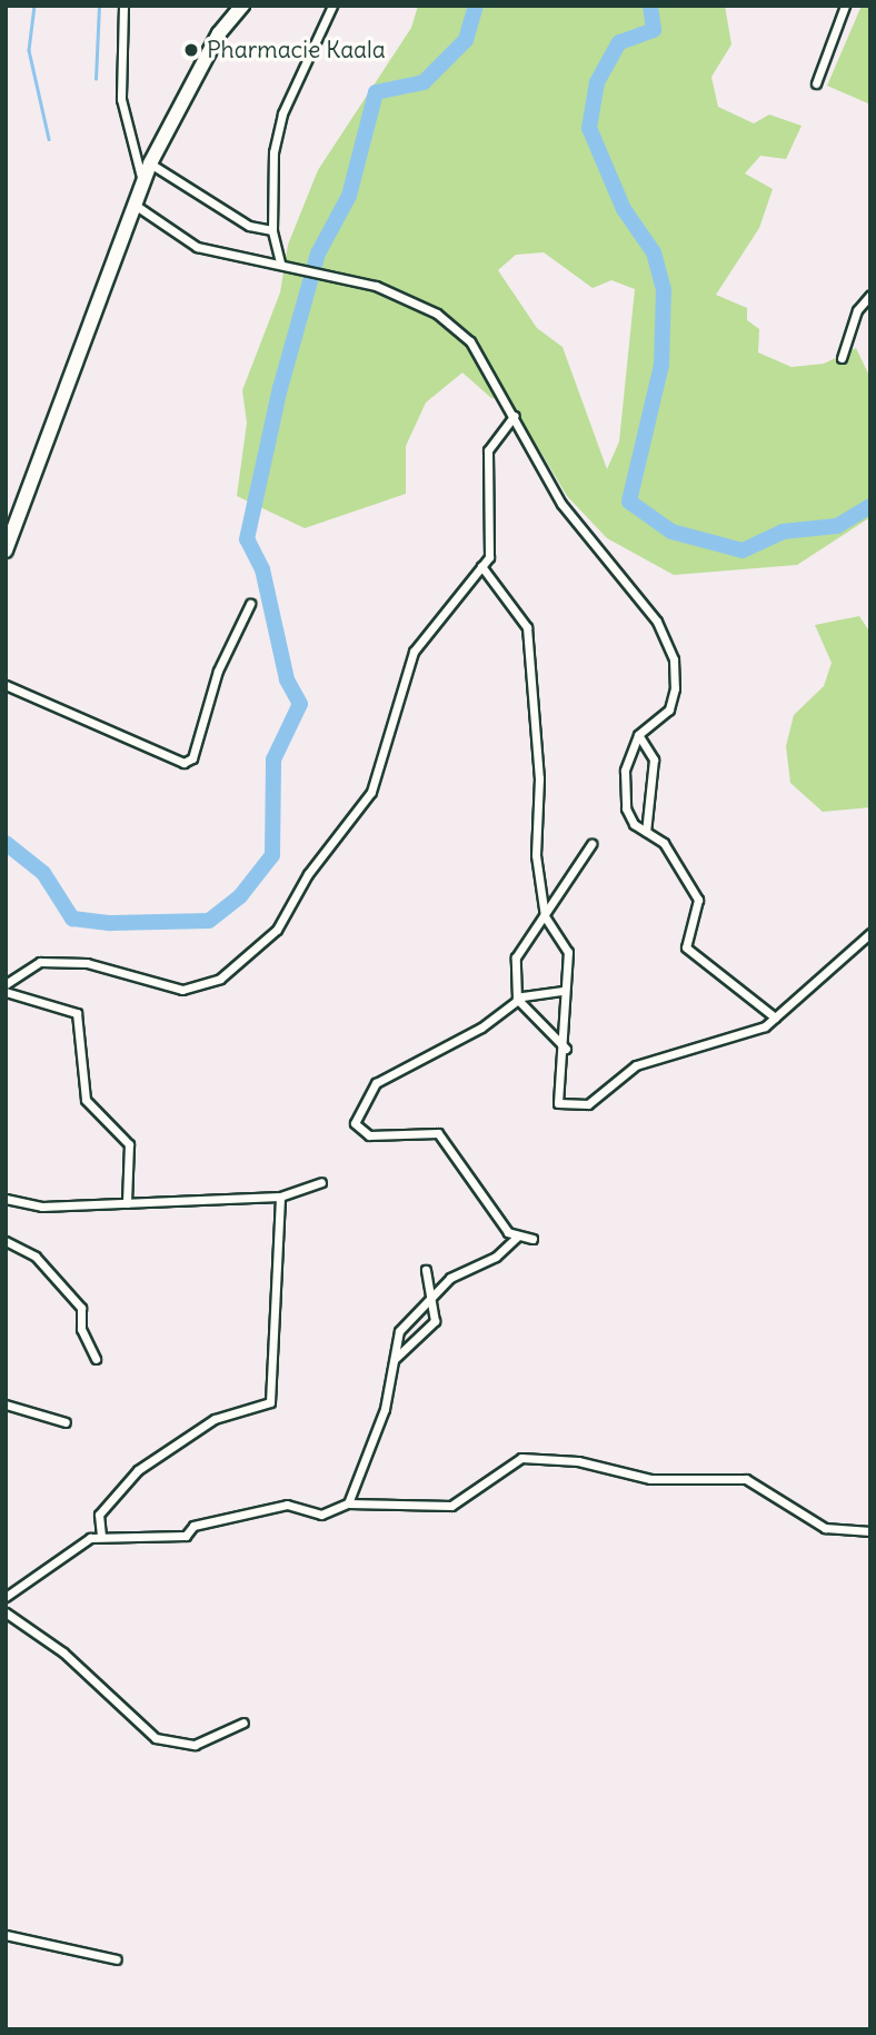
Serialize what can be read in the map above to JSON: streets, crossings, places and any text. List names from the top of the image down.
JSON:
{
  "places": ["Pharmacie Kaala"]
}
